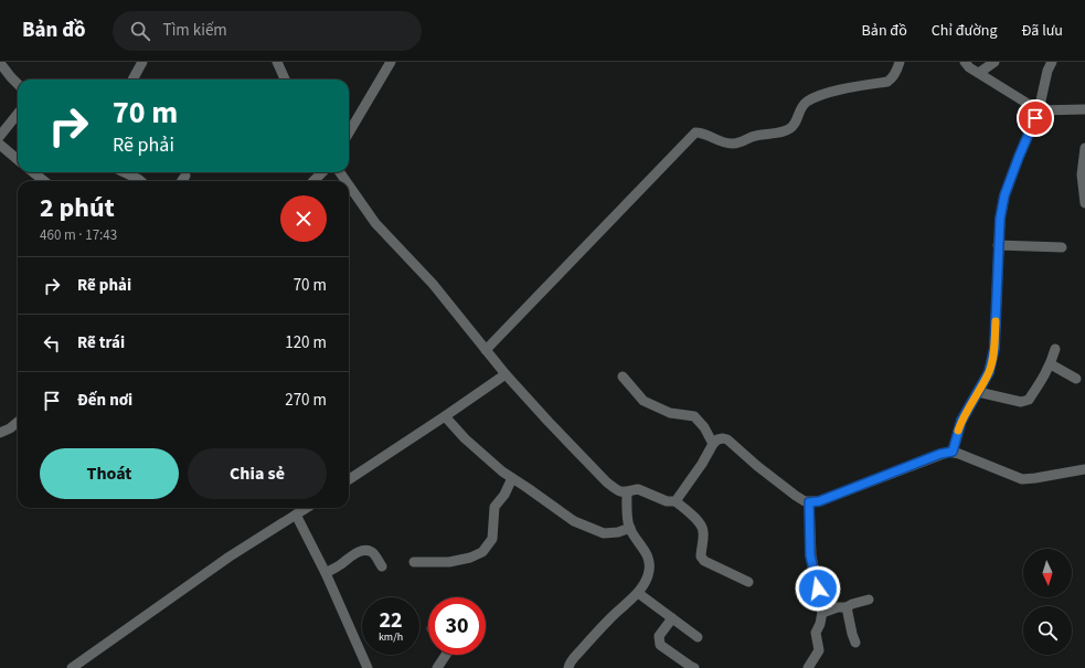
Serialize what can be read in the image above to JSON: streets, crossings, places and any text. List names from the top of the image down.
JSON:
{
  "north": "bottom",
  "page": {
    "header": "Bản đồ",
    "search": "Tìm kiếm",
    "nav": ["Bản đồ", "Chỉ đường", "Đã lưu"],
    "turn": ["70 m", "Rẽ phải"],
    "heading": ["2 phút", "460 m · 17:43"],
    "list": [
      {
        "name": "Rẽ phải",
        "value": "70 m"
      },
      {
        "name": "Rẽ trái",
        "value": "120 m"
      },
      {
        "name": "Đến nơi",
        "value": "270 m"
      }
    ],
    "buttons": ["Thoát", "Chia sẻ"],
    "speed": "22 km/h",
    "limit": "30"
  }
}
